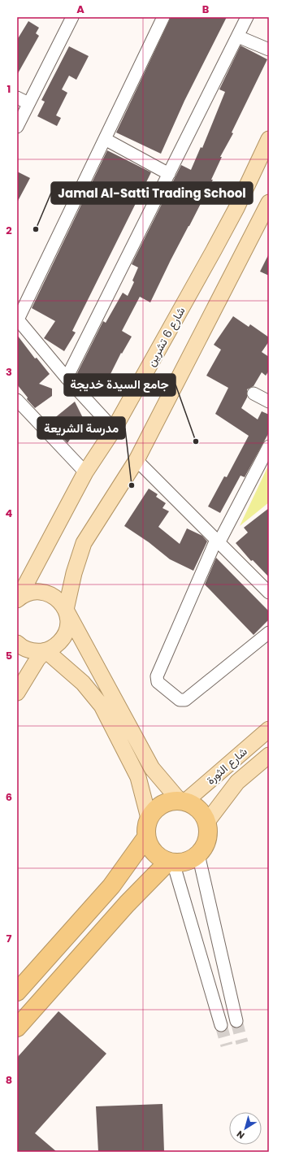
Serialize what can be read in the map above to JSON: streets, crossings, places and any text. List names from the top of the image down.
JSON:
{
  "streets": {
    "main road": ["شارع 6 تشرين", "شارع الثورة"]
  },
  "places": ["Jamal Al-Satti Trading School", "جامع السيدة خديجة", "مدرسة الشريعة"],
  "north": "bottom left",
  "grid": {
    "columns": ["A", "B"],
    "rows": [
      "1",
      "2",
      "3",
      "4",
      "5",
      "6",
      "7",
      "8"
    ]
  }
}
